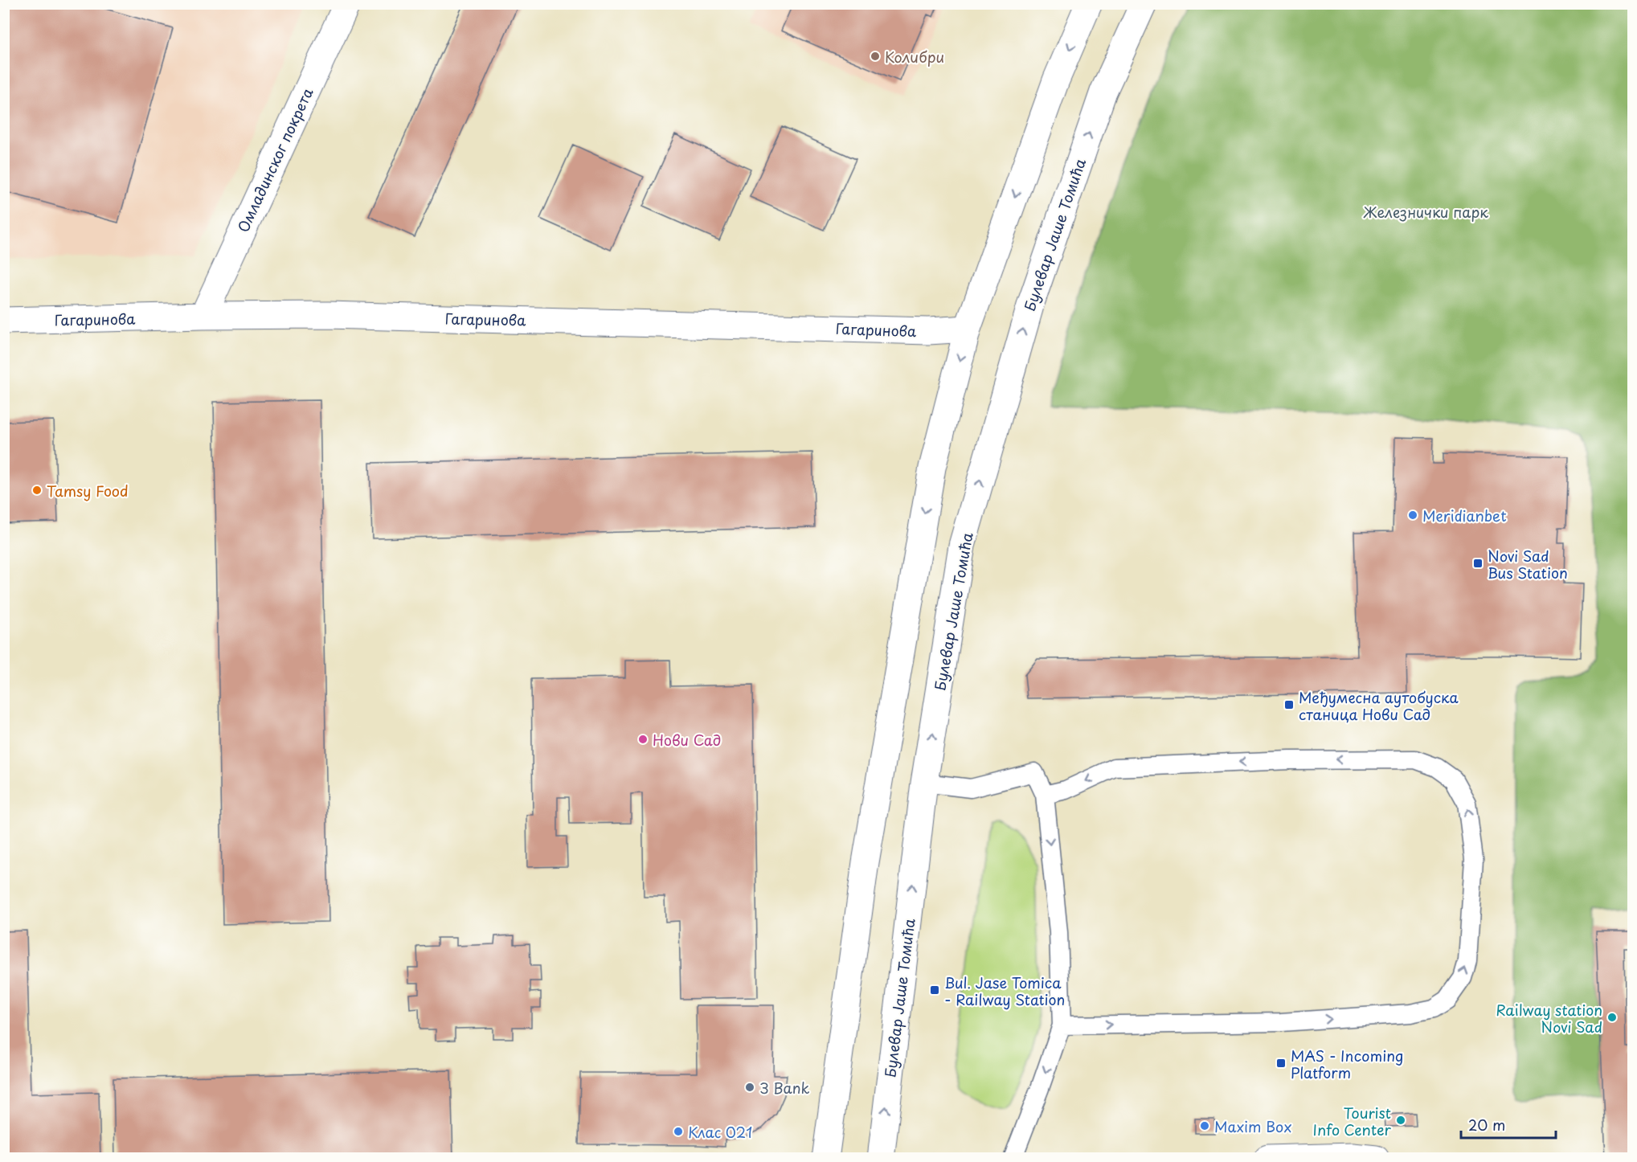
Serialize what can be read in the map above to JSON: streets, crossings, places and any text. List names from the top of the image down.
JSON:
{
  "streets": {
    "main road": ["Омладинског покрета", "Булевар Јаше Томића", "Гагаринова"]
  },
  "crossings": [
    ["Омладинског покрета", "Гагаринова"]
  ],
  "parks": ["Железнички парк"],
  "places": {
    "other": [
      "Колибри",
      "Tamsy Food",
      "Meridianbet",
      "Нови Сад",
      "Railway station Novi Sad",
      "3 Bank",
      "Tourist Info Center",
      "Maxim Box",
      "Клас 021"
    ],
    "transit": [
      "Novi Sad Bus Station",
      "Међумесна аутобуска станица Нови Сад",
      "Bul. Jase Tomica - Railway Station",
      "MAS - Incoming Platform"
    ]
  },
  "scale_bar": "20 m"
}
